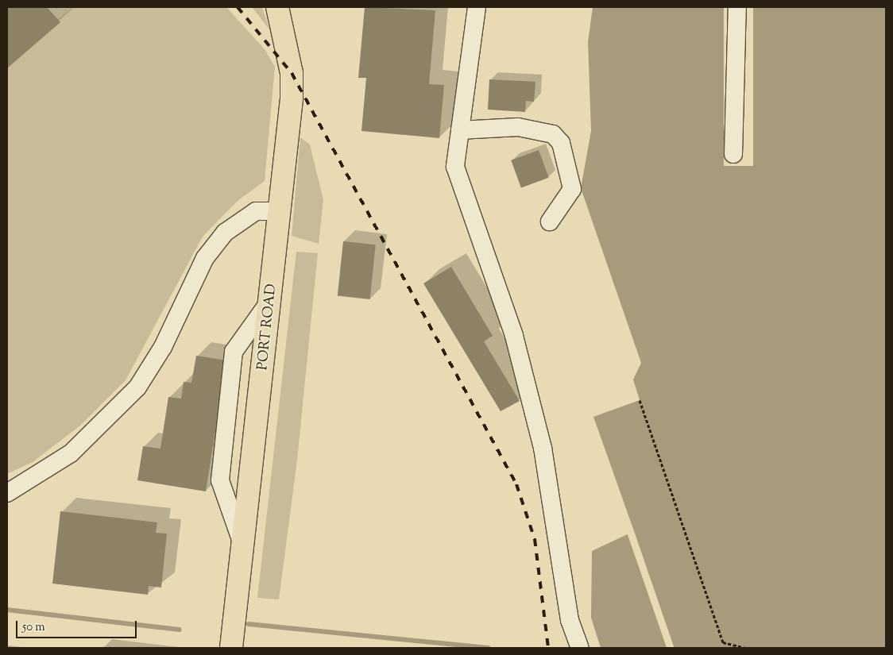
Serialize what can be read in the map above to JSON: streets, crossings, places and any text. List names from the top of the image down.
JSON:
{
  "streets": {
    "main road": ["PORT ROAD"]
  },
  "scale_bar": "50 m"
}
